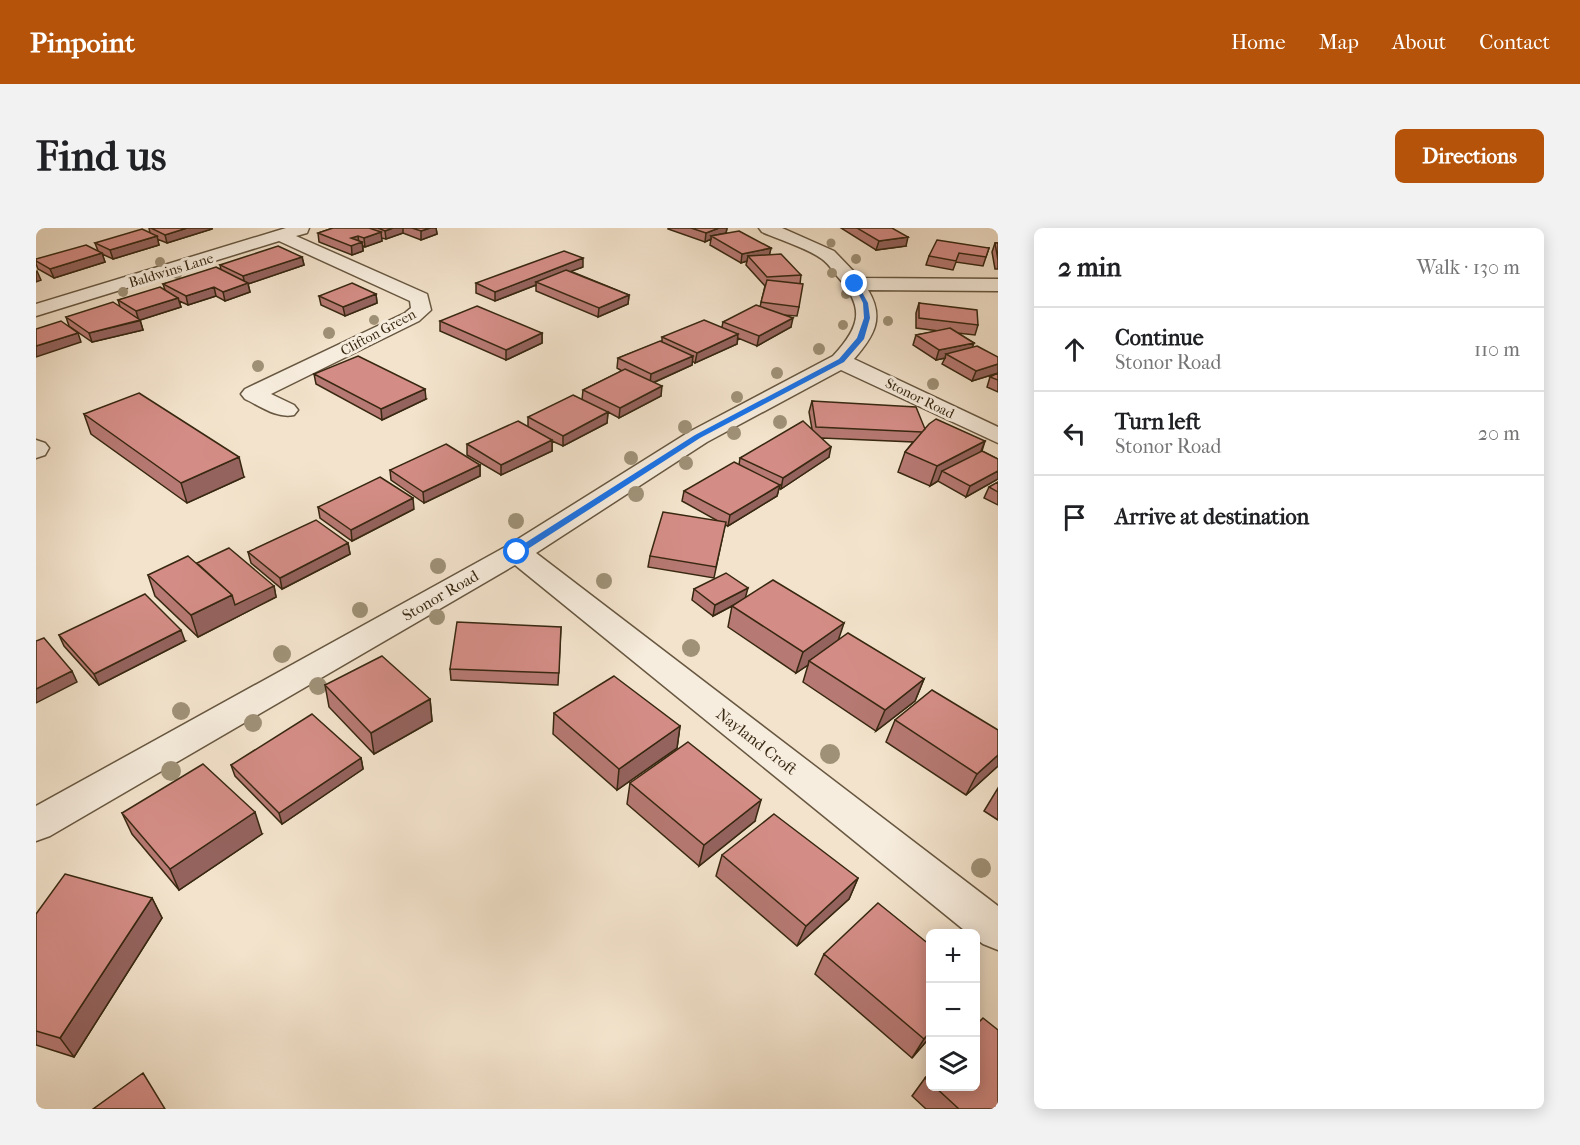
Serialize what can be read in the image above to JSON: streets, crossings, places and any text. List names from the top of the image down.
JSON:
{
  "streets": {
    "street": [
      "Baldwins Lane",
      "Clifton Green",
      "Stonor Road",
      "Nayland Croft"
    ]
  },
  "crossings": [
    ["Baldwins Lane", "Clifton Green"],
    ["Stonor Road", "Nayland Croft"]
  ],
  "page": {
    "header": "Pinpoint",
    "nav": [
      "Home",
      "Map",
      "About",
      "Contact"
    ],
    "buttons": "Directions",
    "title": "Find us",
    "heading": ["2 min", "Walk · 130 m"],
    "list": [
      ["Continue", "Stonor Road", "110 m"],
      ["Turn left", "Stonor Road", "20 m"],
      "Arrive at destination"
    ],
    "map_buttons": ["+", "−"]
  }
}
